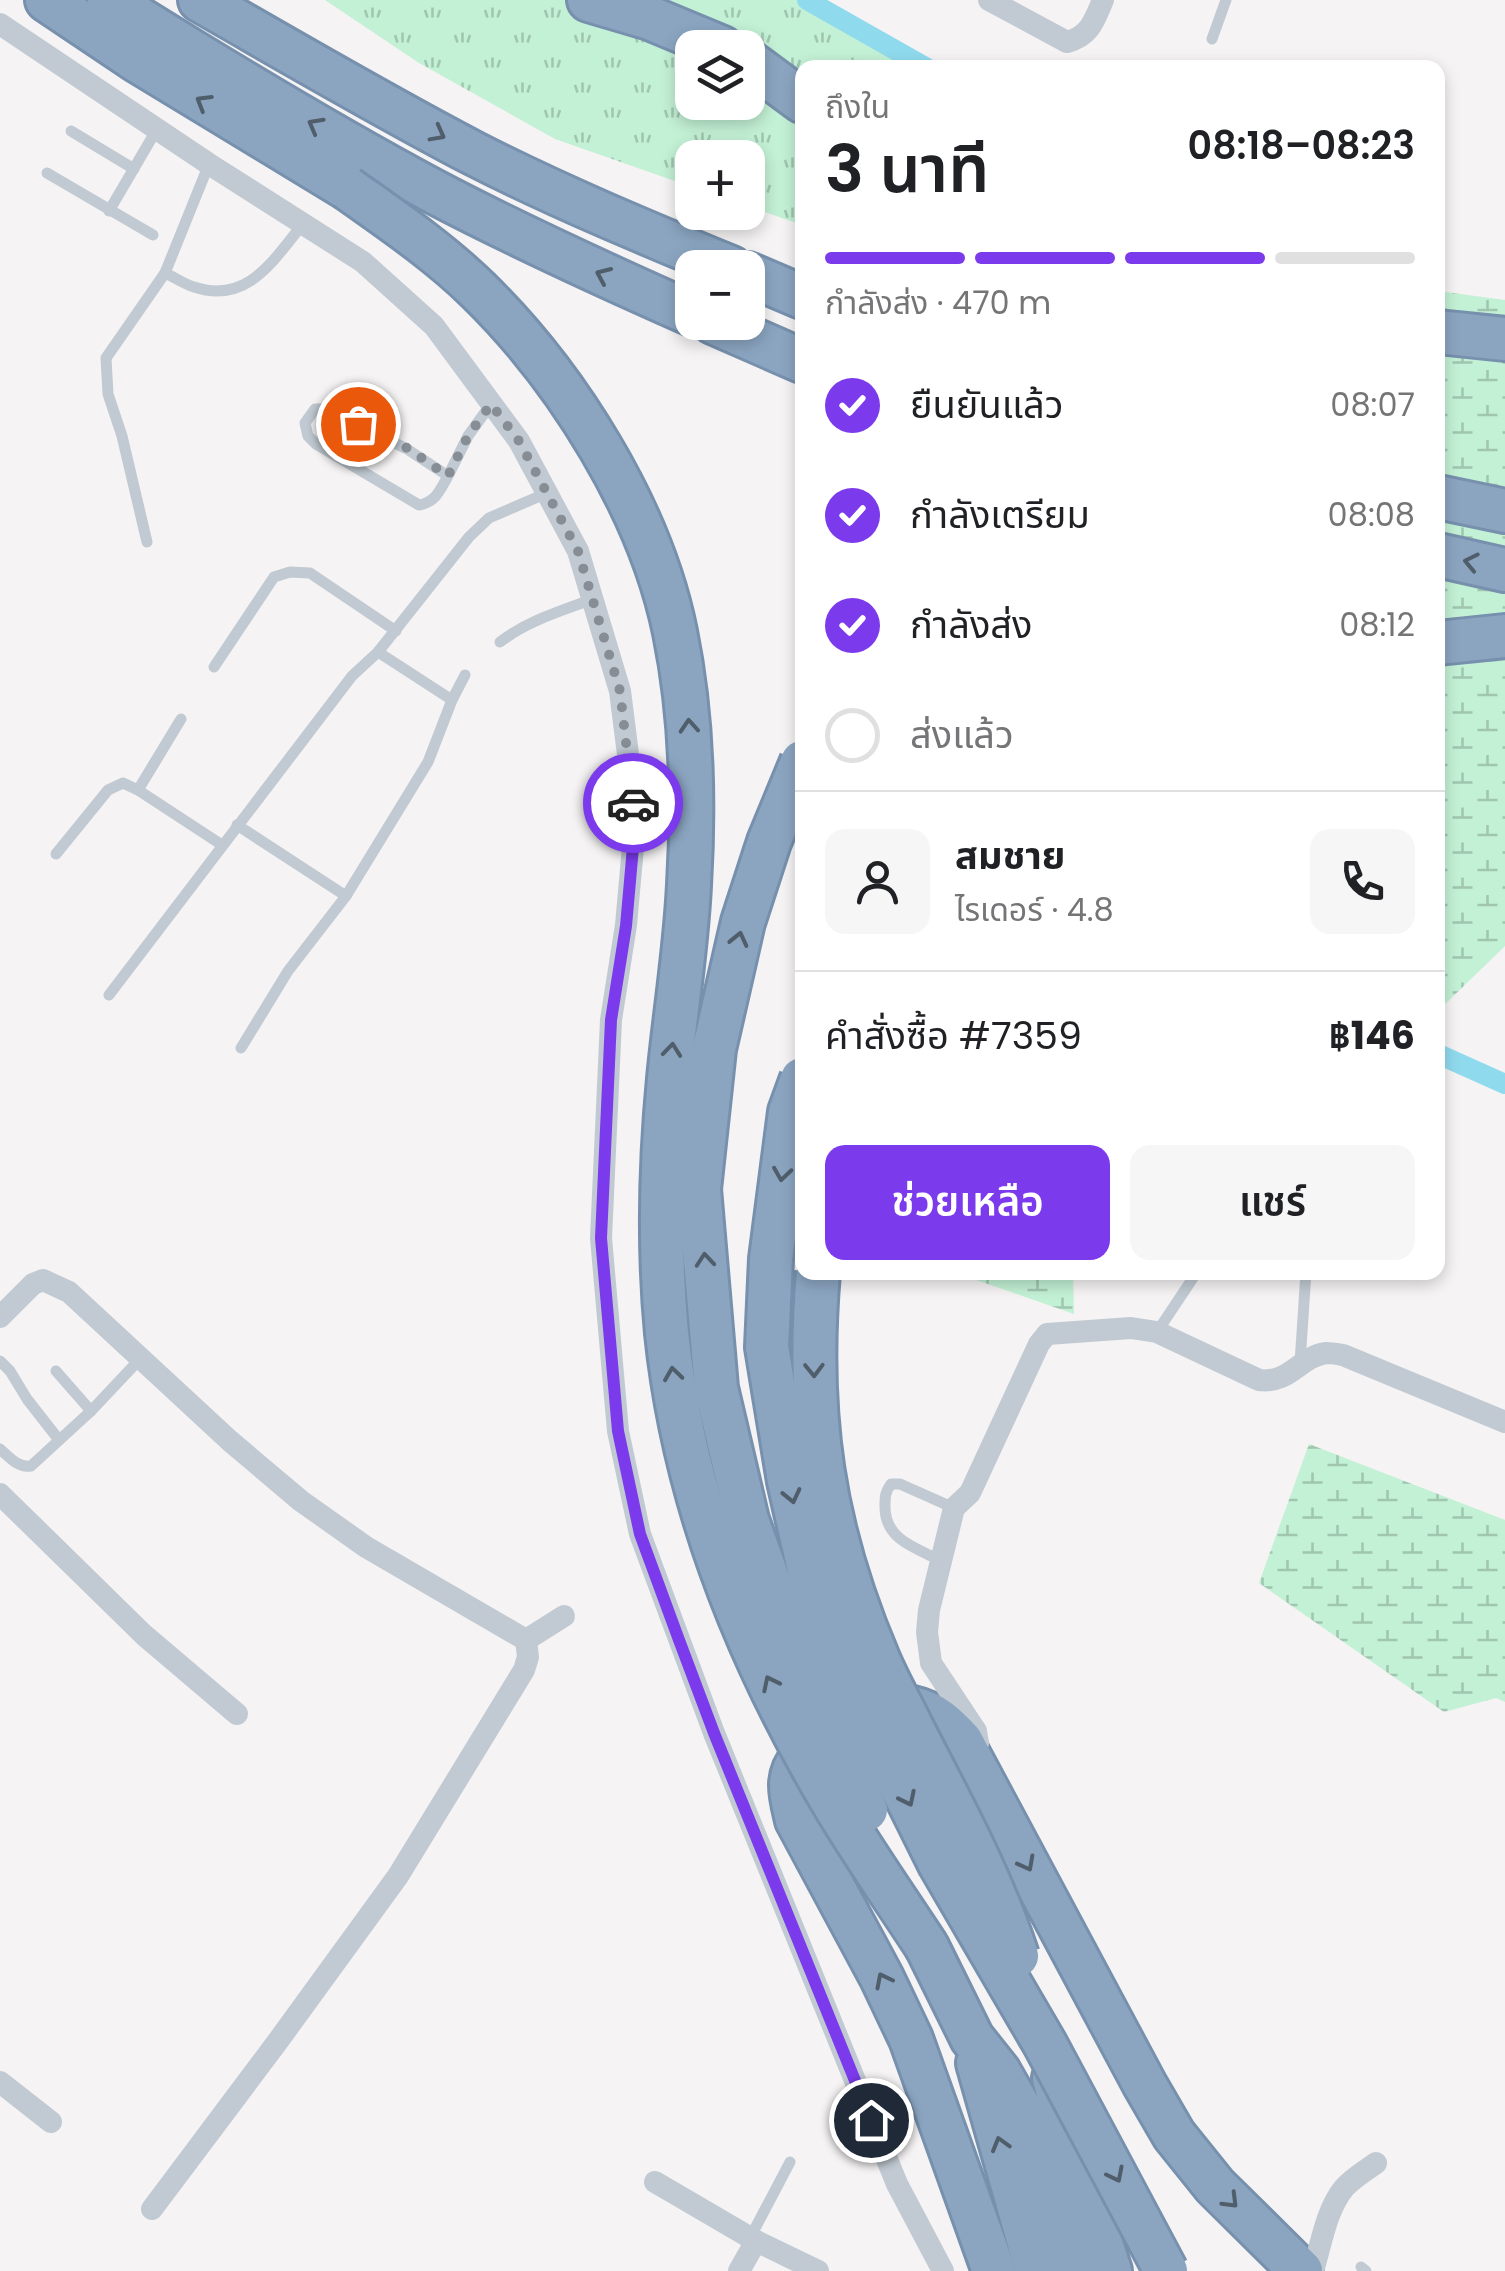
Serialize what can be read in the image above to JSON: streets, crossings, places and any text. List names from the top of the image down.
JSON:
{
  "page": {
    "map_buttons": ["+", "−"],
    "heading": ["3 นาที", "ถึงใน", "08:18–08:23"],
    "panel": [
      "สมชาย",
      "ไรเดอร์ · 4.8",
      "คำสั่งซื้อ #7359",
      "฿146"
    ],
    "bar": "กำลังส่ง · 470 m",
    "list": [
      ["ยืนยันแล้ว", "08:07"],
      ["กำลังเตรียม", "08:08"],
      ["กำลังส่ง", "08:12"],
      "ส่งแล้ว"
    ],
    "buttons": ["ช่วยเหลือ", "แชร์"]
  }
}
